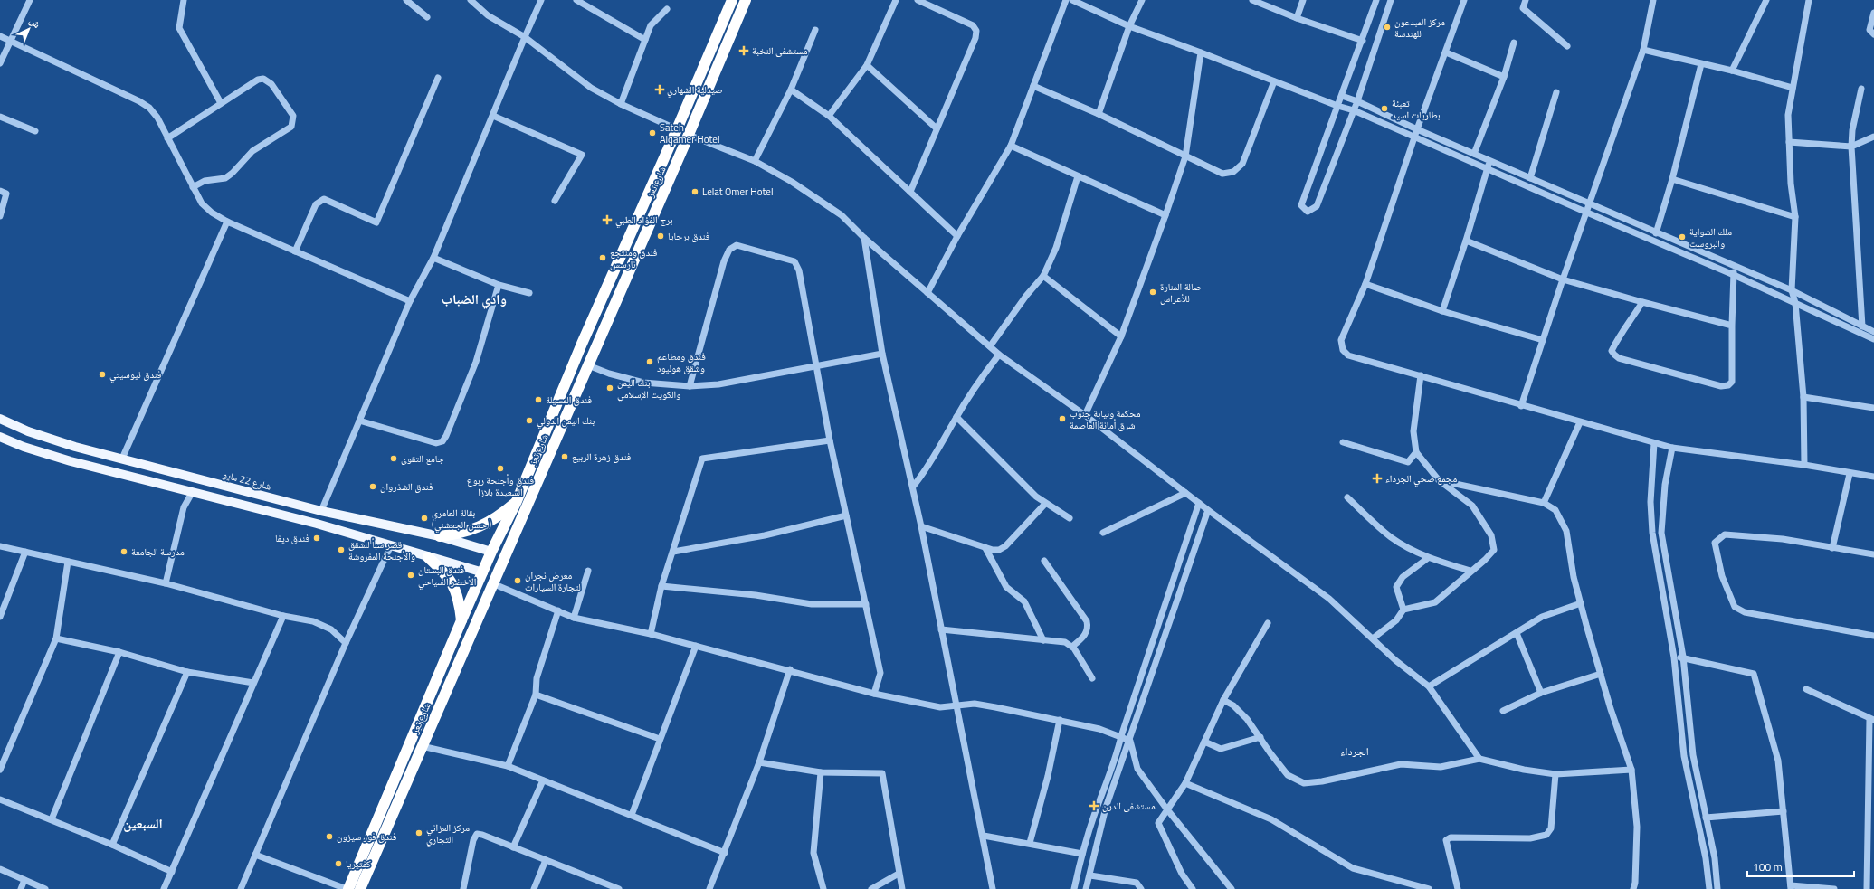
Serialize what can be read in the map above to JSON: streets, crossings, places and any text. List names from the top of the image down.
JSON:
{
  "streets": {
    "highway": ["شارع تعز"],
    "main road": ["شارع 22 مايو"]
  },
  "crossings": [
    ["شارع تعز", "شارع 22 مايو"]
  ],
  "districts": ["وادي الضباب", "الجرداء", "السبعين"],
  "places": {
    "other": [
      "مركز المبدعون للهندسة",
      "تعبئة بطاريات اسيد",
      "Sateh Alqamer Hotel",
      "Lelat Omer Hotel",
      "فندق برجايا",
      "ملك الشواية والبروست",
      "فندق ومنتجع نارسس",
      "صالة المنارة للأعراس",
      "فندق ومطاعم وشقق هوليود",
      "فندق نيوسيتي",
      "بنك اليمن والكويت الإسلامي",
      "فندق المسيلة",
      "محكمة ونيابة جنوب شرق أمانة العاصمة",
      "بنك اليمن الدولي",
      "فندق زهرة الربيع",
      "جامع التقوى",
      "فندق وأجنحة ربوع السعيدة بلازا",
      "فندق الشذروان",
      "بقالة العامري (حسن الجعشني )",
      "فندق ديفا",
      "قصر سبأ للشقق والأجنحة المفروشة",
      "مدرسة الجامعة",
      "فندق البستان الأخضر السياحي",
      "معرض نجران لتجارة السيارات",
      "مركز العزاني التجاري",
      "فندق فور سيزون",
      "كفتيريا"
    ],
    "health": [
      "مستشفى النخبة",
      "صيدلية الشهاري",
      "برج الفؤاد الطبي",
      "مجمع صحي الجرداء",
      "مستشفى الدرن"
    ]
  },
  "scale_bar": "100 m",
  "north": "top right"
}
